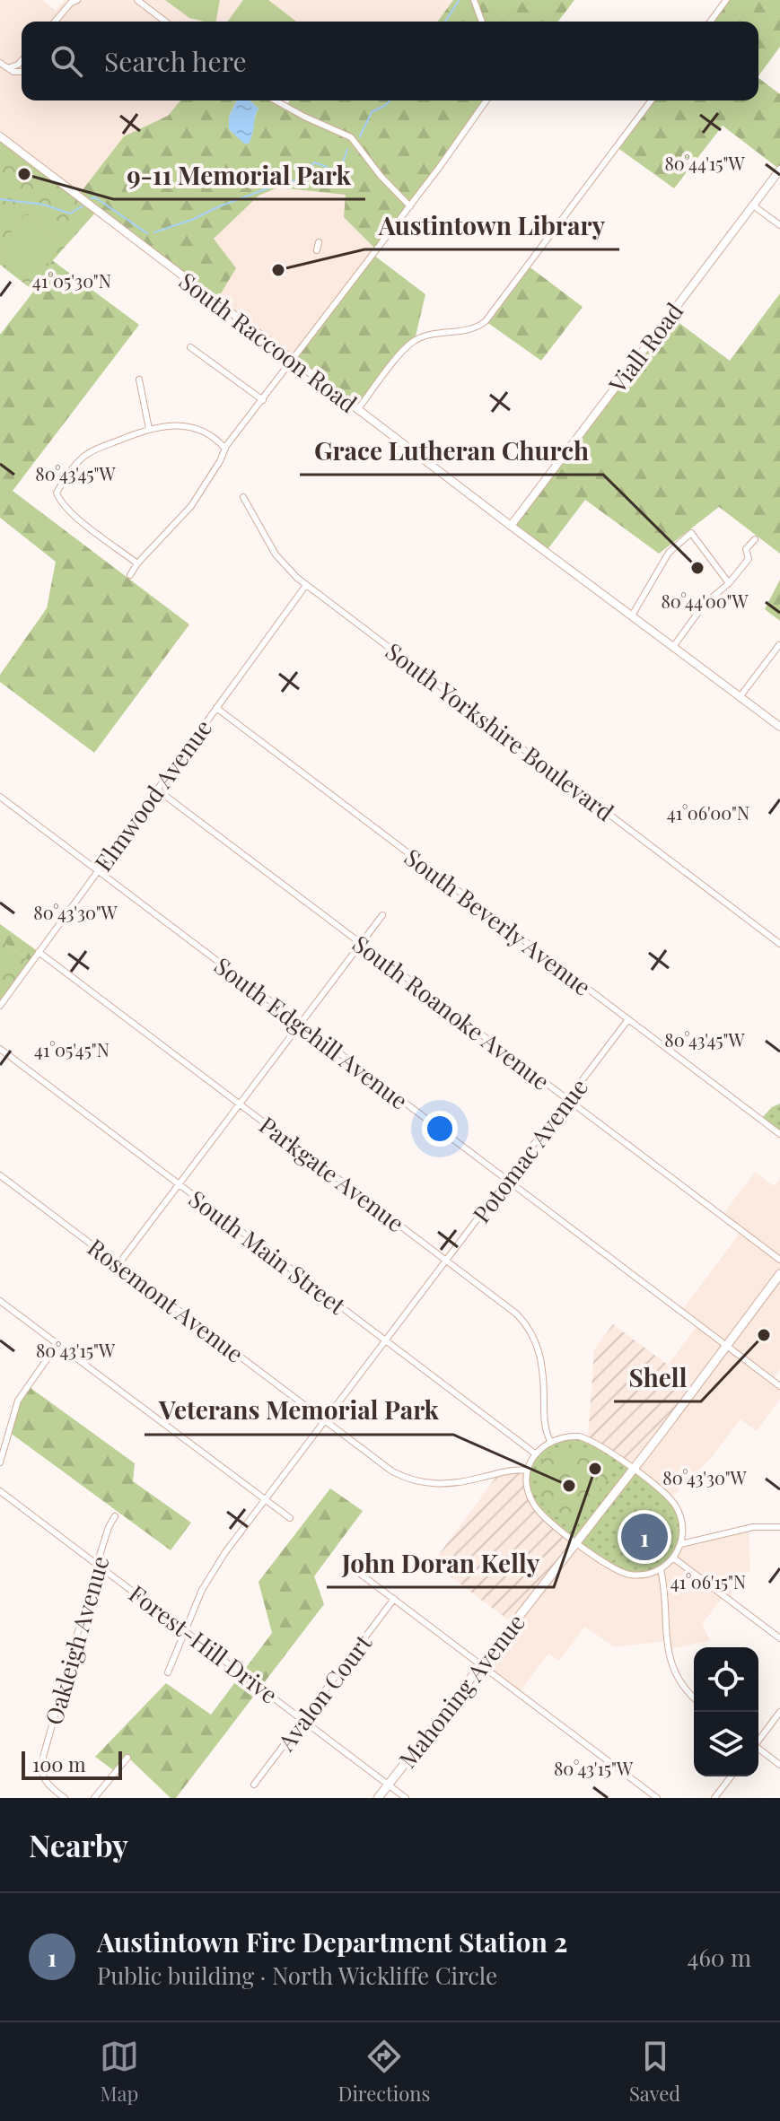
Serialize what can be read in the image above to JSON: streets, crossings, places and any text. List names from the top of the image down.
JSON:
{
  "streets": {
    "main road": ["Mahoning Avenue"],
    "street": [
      "South Raccoon Road",
      "Viall Road",
      "South Yorkshire Boulevard",
      "Elmwood Avenue",
      "South Beverly Avenue",
      "South Roanoke Avenue",
      "South Edgehill Avenue",
      "Potomac Avenue",
      "Parkgate Avenue",
      "South Main Street",
      "Rosemont Avenue",
      "Oakleigh Avenue",
      "Forest-Hill Drive",
      "Avalon Court"
    ]
  },
  "crossings": [
    ["South Raccoon Road", "Viall Road"],
    ["South Yorkshire Boulevard", "Elmwood Avenue"],
    ["Elmwood Avenue", "South Beverly Avenue"],
    ["Elmwood Avenue", "South Roanoke Avenue"],
    ["Elmwood Avenue", "South Edgehill Avenue"],
    ["Elmwood Avenue", "Parkgate Avenue"],
    ["South Beverly Avenue", "Potomac Avenue"],
    ["South Roanoke Avenue", "Potomac Avenue"],
    ["South Edgehill Avenue", "Potomac Avenue"],
    ["South Edgehill Avenue", "Mahoning Avenue"],
    ["Potomac Avenue", "Parkgate Avenue"],
    ["Potomac Avenue", "South Main Street"],
    ["Potomac Avenue", "Rosemont Avenue"],
    ["Potomac Avenue", "Forest-Hill Drive"],
    ["Parkgate Avenue", "South Main Street"],
    ["Parkgate Avenue", "Rosemont Avenue"],
    ["Parkgate Avenue", "Mahoning Avenue"],
    ["South Main Street", "Rosemont Avenue"],
    ["South Main Street", "Mahoning Avenue"],
    ["Rosemont Avenue", "Mahoning Avenue"],
    ["Oakleigh Avenue", "Forest-Hill Drive"],
    ["Forest-Hill Drive", "Mahoning Avenue"],
    ["Forest-Hill Drive", "Avalon Court"]
  ],
  "places": [
    "9-11 Memorial Park",
    "Austintown Library",
    "Grace Lutheran Church",
    "Shell",
    "John Doran Kelly",
    "Veterans Memorial Park"
  ],
  "scale_bar": "100 m",
  "page": {
    "search": "Search here",
    "pins": "1",
    "scale": "100 m",
    "heading": "Nearby",
    "list": [
      {
        "mark": "1",
        "name": "Austintown Fire Department Station 2",
        "note": "Public building · North Wickliffe Circle",
        "value": "460 m"
      }
    ],
    "nav": ["Map", "Directions", "Saved"]
  },
  "coordinates": [
    "80°44'15\"W",
    "41°05'30\"N",
    "80°43'45\"W",
    "80°44'00\"W",
    "41°06'00\"N",
    "80°43'30\"W",
    "41°05'45\"N",
    "80°43'15\"W",
    "41°06'15\"N"
  ]
}
